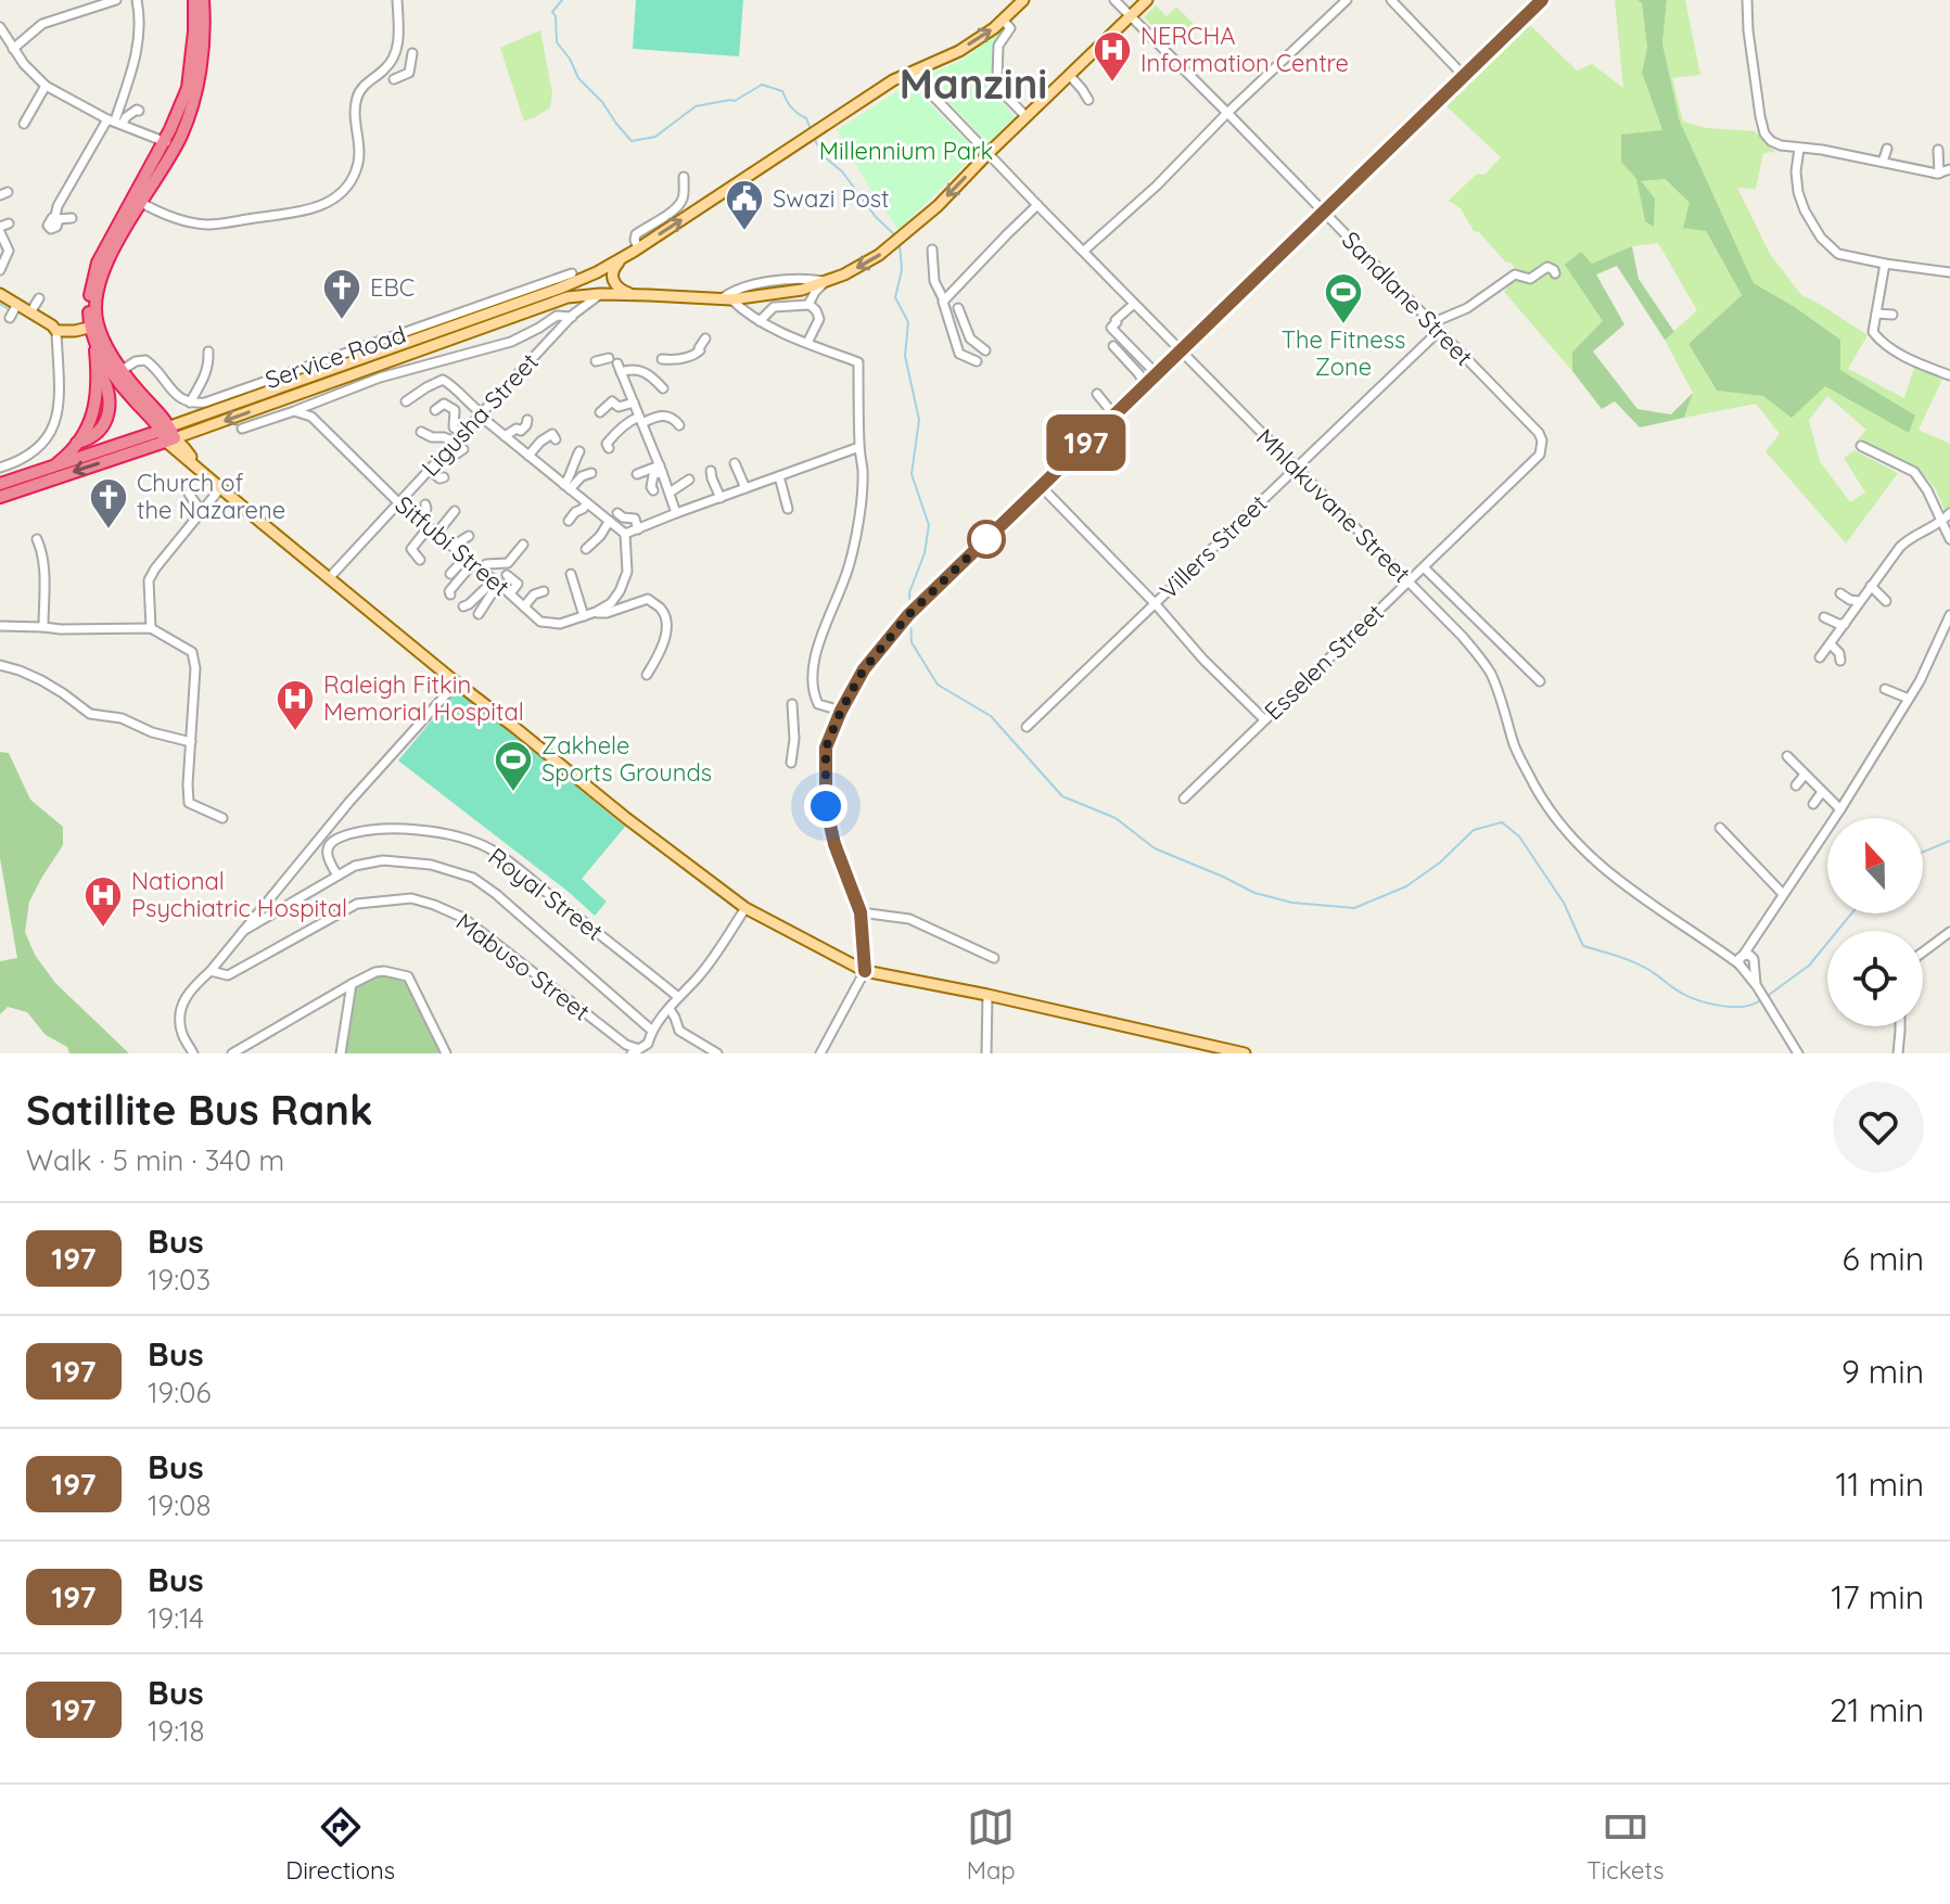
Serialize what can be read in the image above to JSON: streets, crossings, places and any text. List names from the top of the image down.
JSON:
{
  "streets": {
    "street": [
      "Sandlane Street",
      "Service Road",
      "Ligusha Street",
      "Mhlakuvane Street",
      "Sitfubi Street",
      "Villers Street",
      "Esselen Street",
      "Royal Street",
      "Mabuso Street"
    ]
  },
  "crossings": [
    ["Sandlane Street", "Villers Street"],
    ["Sandlane Street", "Esselen Street"],
    ["Ligusha Street", "Sitfubi Street"],
    ["Mhlakuvane Street", "Villers Street"],
    ["Mhlakuvane Street", "Esselen Street"]
  ],
  "districts": ["Manzini"],
  "parks": ["Millennium Park"],
  "places": {
    "hospital": ["NERCHA Information Centre", "Raleigh Fitkin Memorial Hospital", "National Psychiatric Hospital"],
    "public building": ["Swazi Post"],
    "church": ["EBC", "Church of the Nazarene"],
    "sports": ["The Fitness Zone", "Zakhele Sports Grounds"]
  },
  "lines": ["bus line 197"],
  "north": "top",
  "page": {
    "on_map": "197",
    "heading": ["Satillite Bus Rank", "Walk · 5 min · 340 m"],
    "list": [
      {
        "mark": "197",
        "name": "Bus",
        "note": "19:03",
        "value": "6 min"
      },
      {
        "mark": "197",
        "name": "Bus",
        "note": "19:06",
        "value": "9 min"
      },
      {
        "mark": "197",
        "name": "Bus",
        "note": "19:08",
        "value": "11 min"
      },
      {
        "mark": "197",
        "name": "Bus",
        "note": "19:14",
        "value": "17 min"
      },
      {
        "mark": "197",
        "name": "Bus",
        "note": "19:18",
        "value": "21 min"
      }
    ],
    "tabs": ["Directions", "Map", "Tickets"]
  }
}
